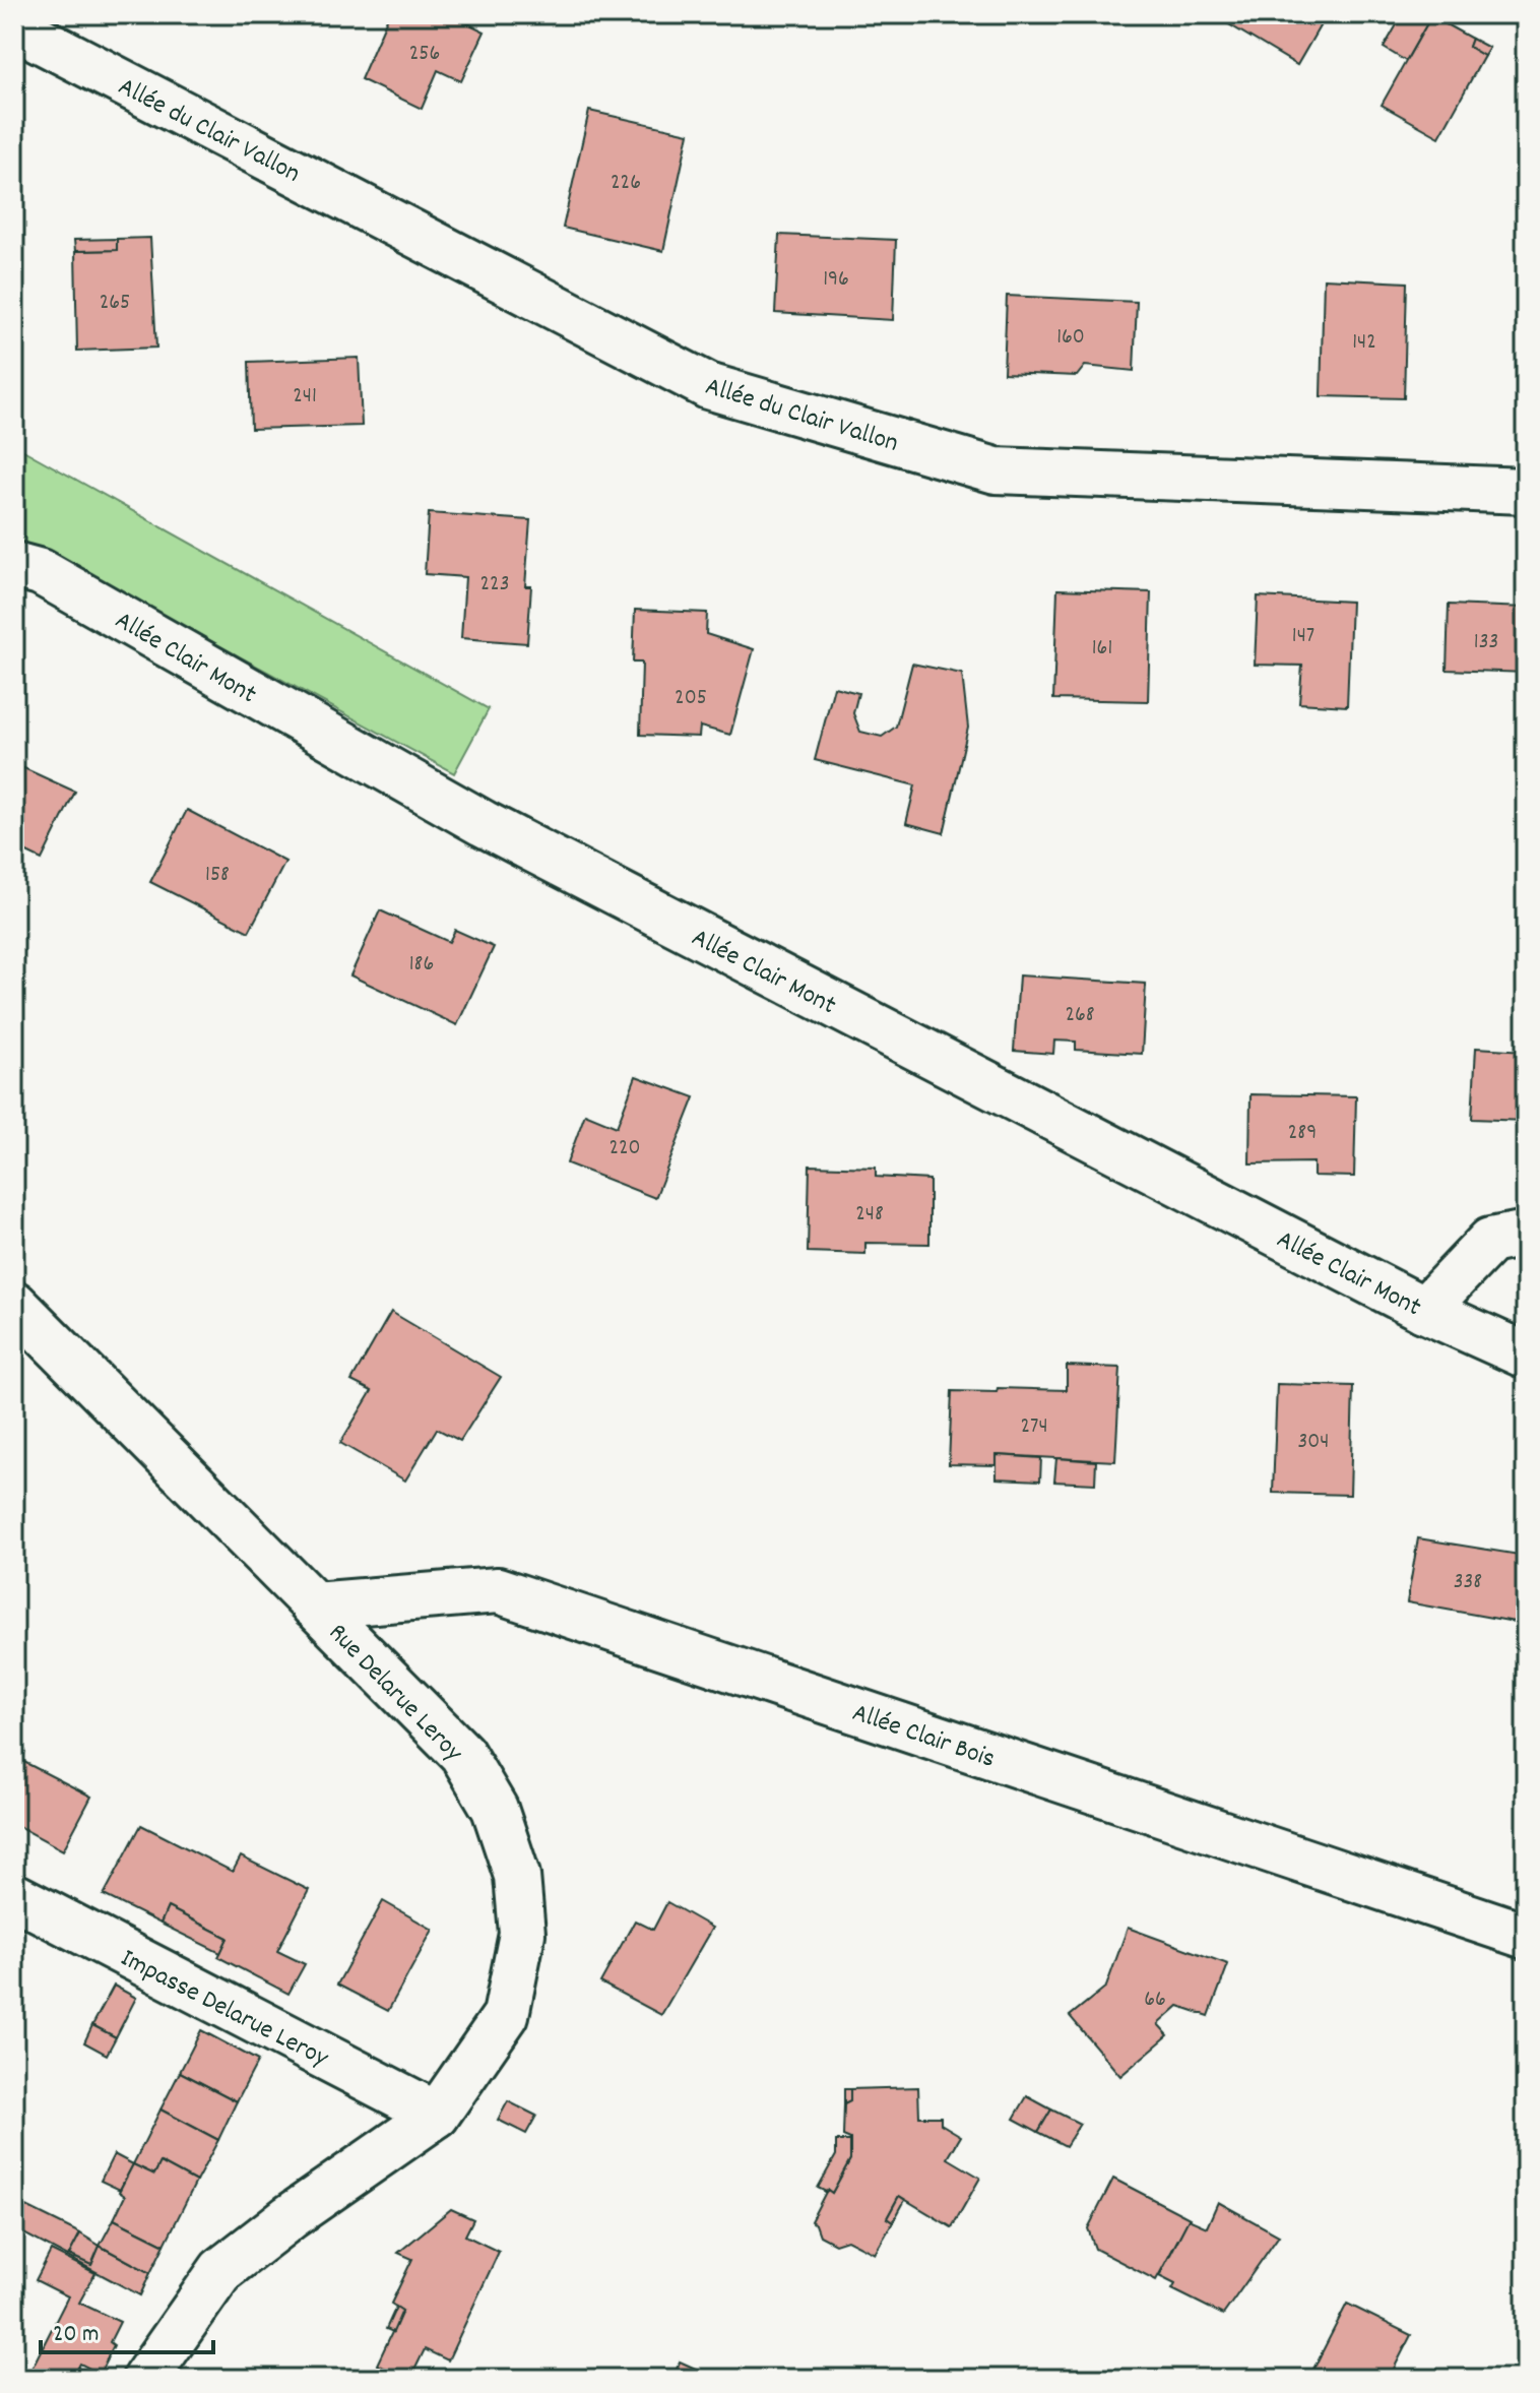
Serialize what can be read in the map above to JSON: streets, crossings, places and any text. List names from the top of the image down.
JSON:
{
  "streets": {
    "street": [
      "Allée du Clair Vallon",
      "Allée Clair Mont",
      "Rue Delarue Leroy",
      "Allée Clair Bois",
      "Impasse Delarue Leroy"
    ]
  },
  "crossings": [
    ["Rue Delarue Leroy", "Allée Clair Bois"],
    ["Rue Delarue Leroy", "Impasse Delarue Leroy"]
  ],
  "house_numbers": [
    "256",
    "226",
    "196",
    "265",
    "160",
    "142",
    "241",
    "223",
    "147",
    "133",
    "161",
    "205",
    "158",
    "186",
    "268",
    "289",
    "220",
    "248",
    "274",
    "304",
    "338",
    "66"
  ],
  "scale_bar": "20 m"
}
